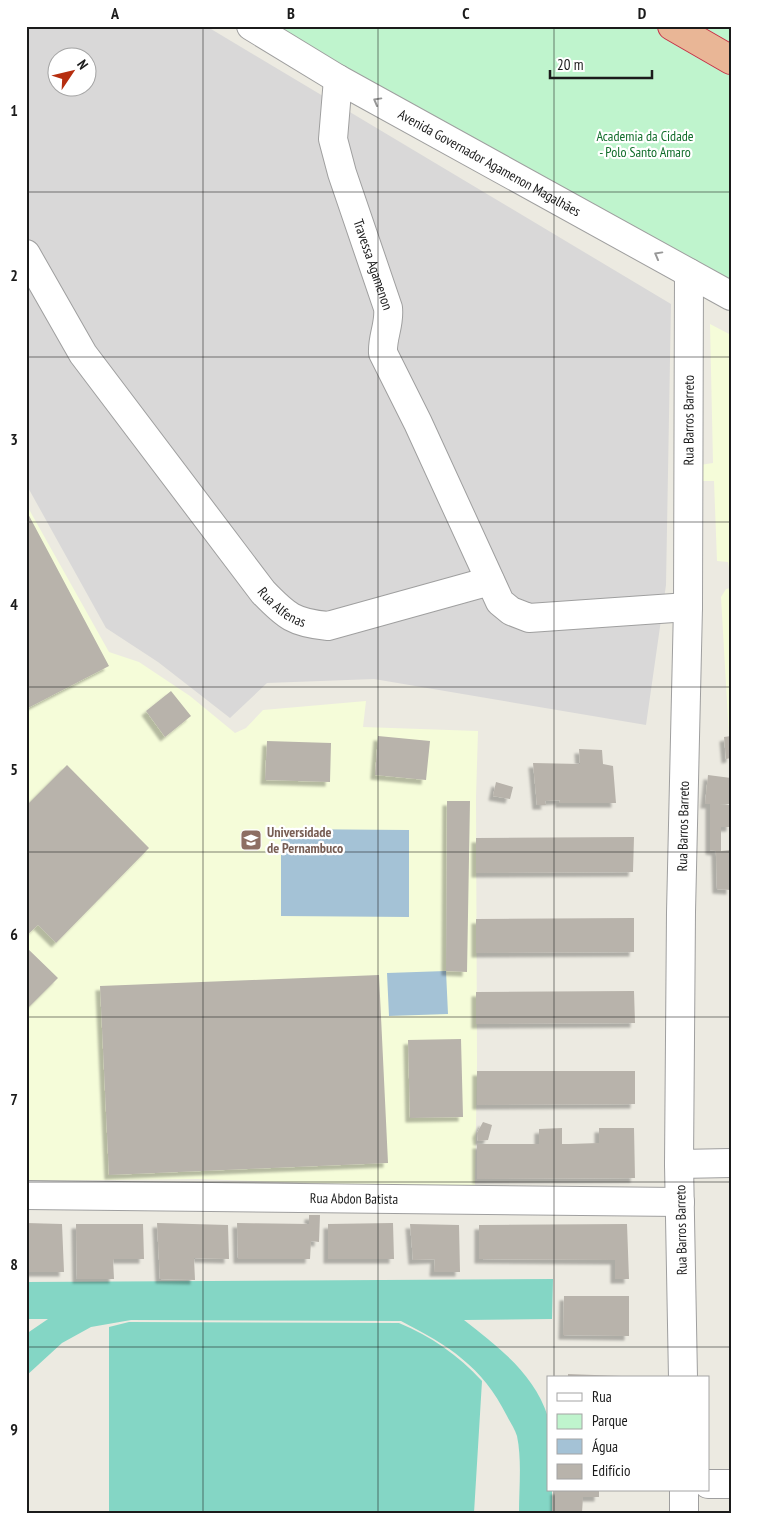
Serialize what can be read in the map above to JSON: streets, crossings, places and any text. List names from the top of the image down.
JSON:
{
  "streets": {
    "street": [
      "Avenida Governador Agamenon Magalhães",
      "Travessa Agamenon",
      "Rua Barros Barreto",
      "Rua Alfenas",
      "Rua Abdon Batista"
    ]
  },
  "crossings": [
    ["Avenida Governador Agamenon Magalhães", "Travessa Agamenon"],
    ["Avenida Governador Agamenon Magalhães", "Rua Barros Barreto"],
    ["Travessa Agamenon", "Rua Alfenas"],
    ["Rua Barros Barreto", "Rua Abdon Batista"]
  ],
  "one_way": ["Avenida Governador Agamenon Magalhães"],
  "parks": ["Academia da Cidade - Polo Santo Amaro"],
  "places": {
    "school or university": ["Universidade de Pernambuco"]
  },
  "legend": [
    "Rua",
    "Parque",
    "Água",
    "Edifício"
  ],
  "scale_bar": "20 m",
  "north": "top right",
  "grid": {
    "columns": [
      "A",
      "B",
      "C",
      "D"
    ],
    "rows": [
      "1",
      "2",
      "3",
      "4",
      "5",
      "6",
      "7",
      "8",
      "9"
    ]
  }
}
